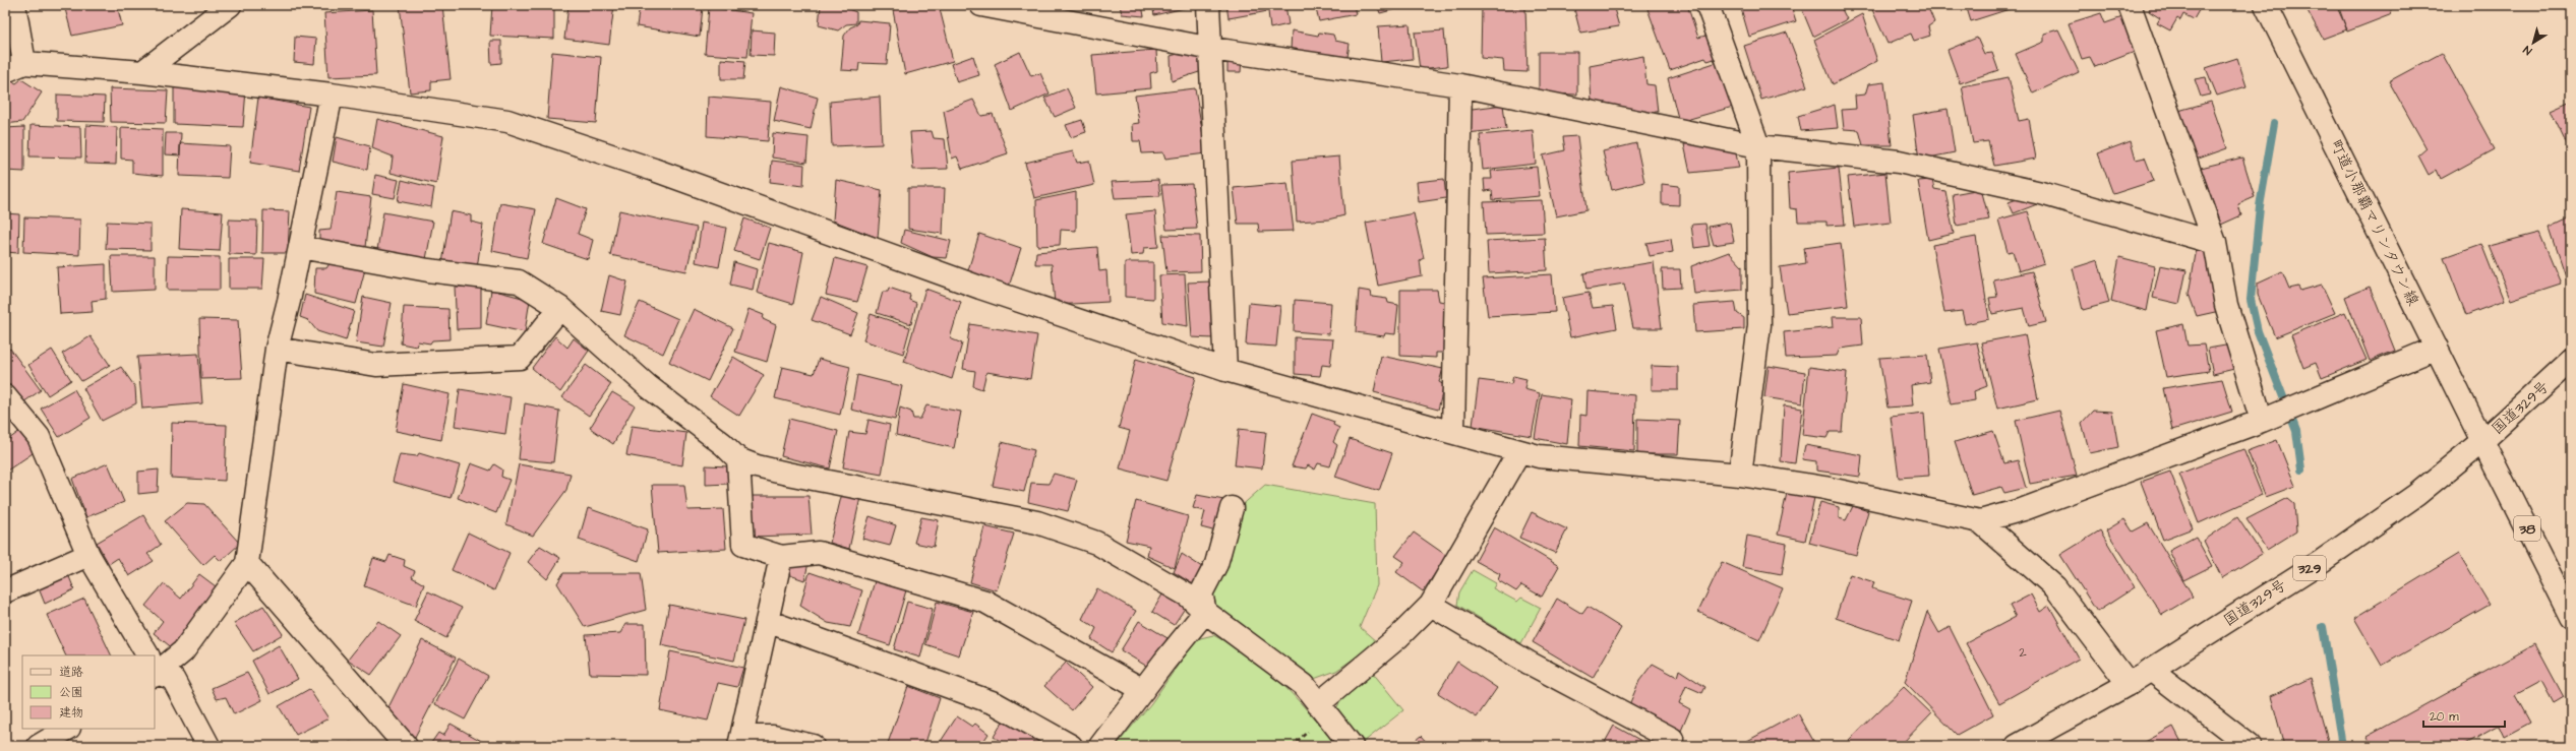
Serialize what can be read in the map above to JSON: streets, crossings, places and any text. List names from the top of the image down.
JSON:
{
  "streets": {
    "main road": [
      "町道小那覇マリンタウン線",
      "国道329号",
      "38",
      "329"
    ]
  },
  "crossings": [
    ["町道小那覇マリンタウン線", "国道329号"],
    ["町道小那覇マリンタウン線", "38"],
    ["国道329号", "38"]
  ],
  "house_numbers": ["2"],
  "legend": ["道路", "公園", "建物"],
  "scale_bar": "20 m",
  "north": "bottom left"
}
